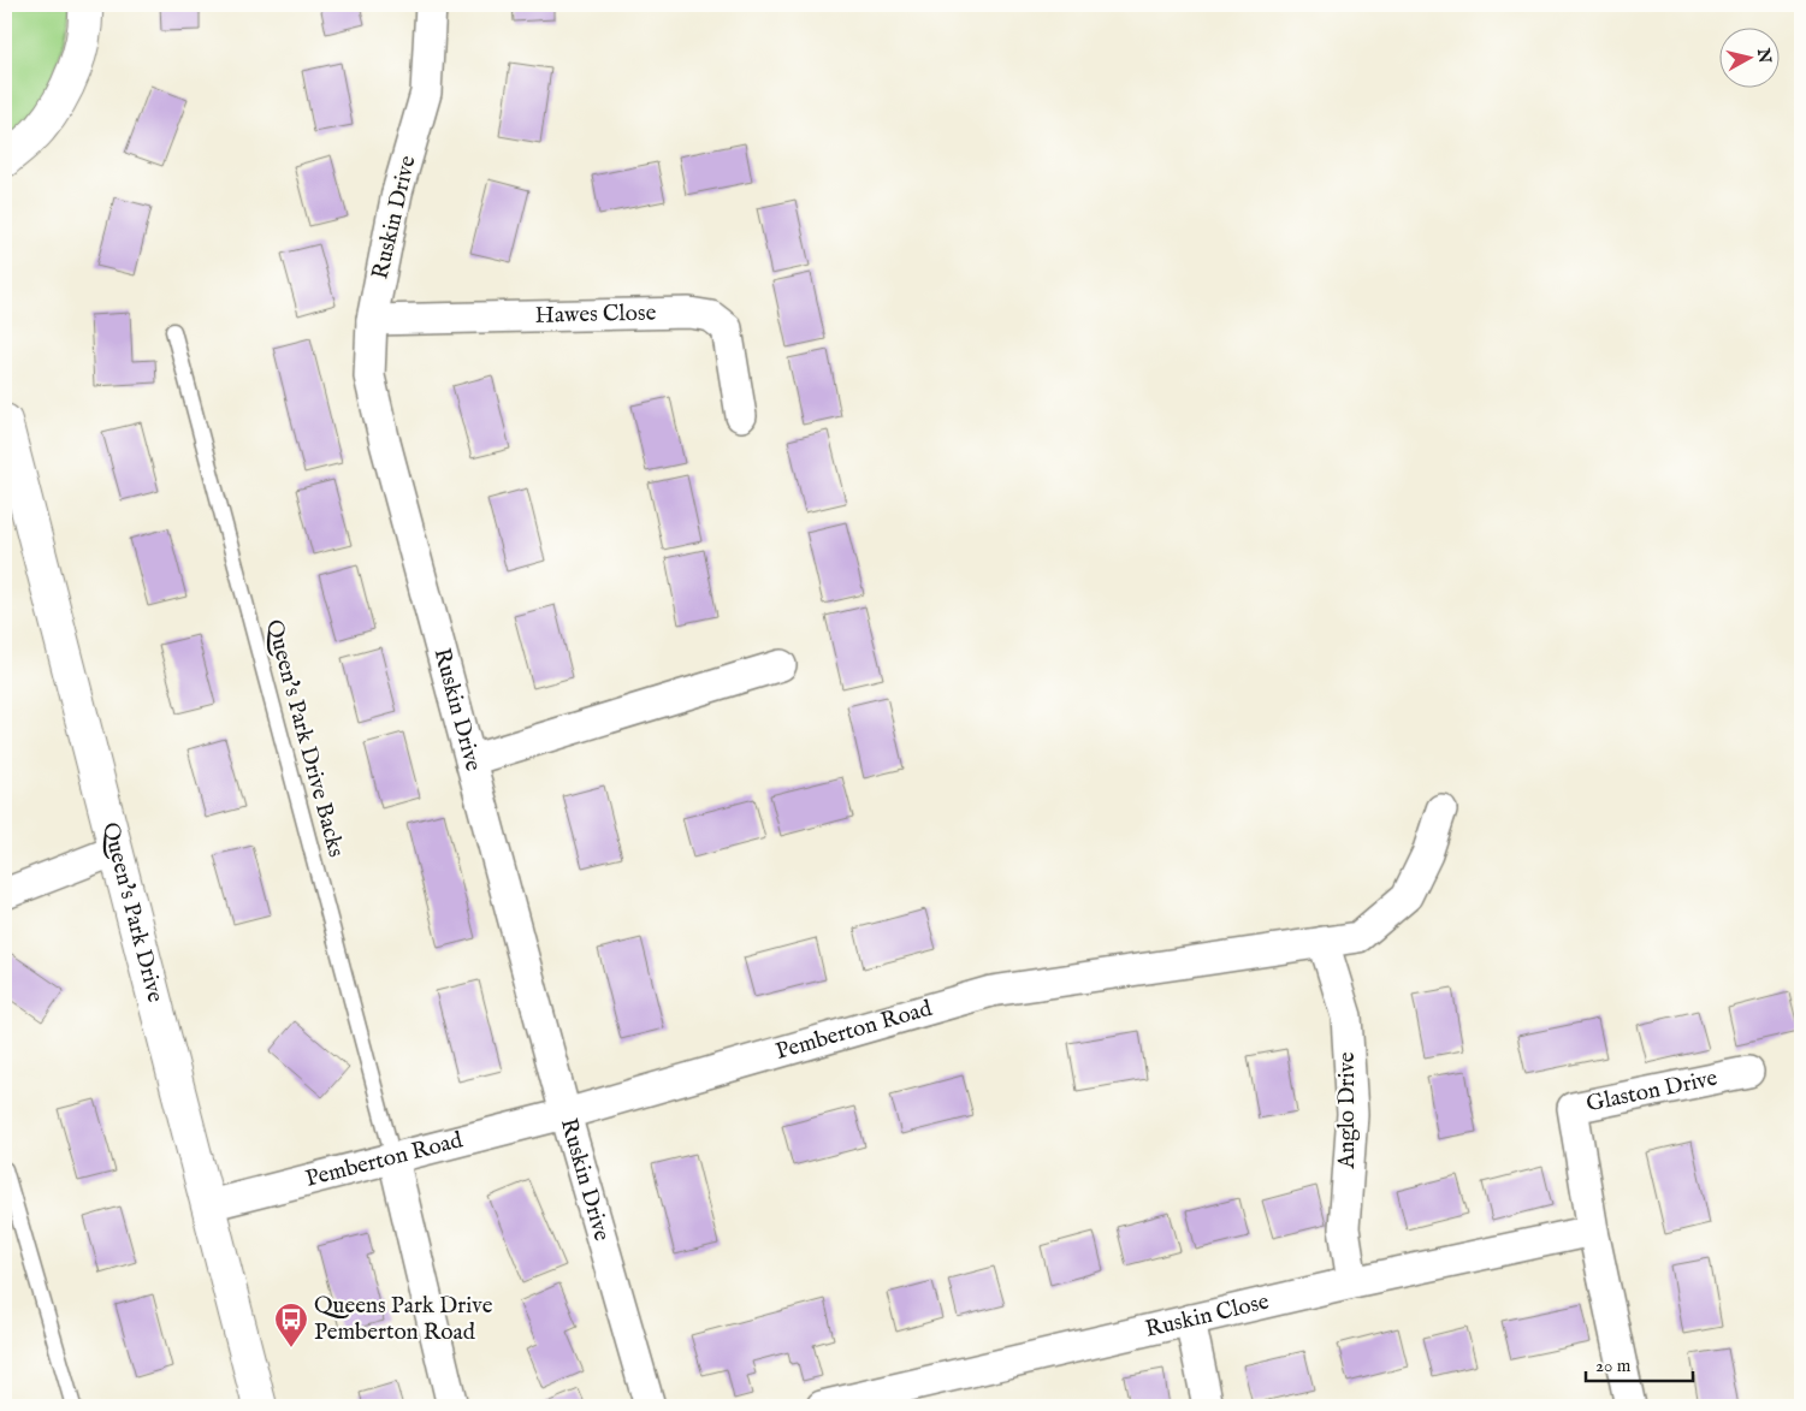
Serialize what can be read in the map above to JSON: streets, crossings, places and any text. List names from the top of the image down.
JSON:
{
  "streets": {
    "street": [
      "Ruskin Drive",
      "Hawes Close",
      "Queen's Park Drive",
      "Pemberton Road",
      "Glaston Drive",
      "Anglo Drive",
      "Ruskin Close"
    ],
    "lane": ["Queen's Park Drive Backs"]
  },
  "crossings": [
    ["Ruskin Drive", "Hawes Close"],
    ["Ruskin Drive", "Pemberton Road"],
    ["Queen's Park Drive Backs", "Pemberton Road"],
    ["Queen's Park Drive", "Pemberton Road"],
    ["Pemberton Road", "Anglo Drive"],
    ["Glaston Drive", "Ruskin Close"],
    ["Anglo Drive", "Ruskin Close"]
  ],
  "places": {
    "bus stop": ["Queens Park Drive Pemberton Road"]
  },
  "scale_bar": "20 m",
  "north": "right"
}
